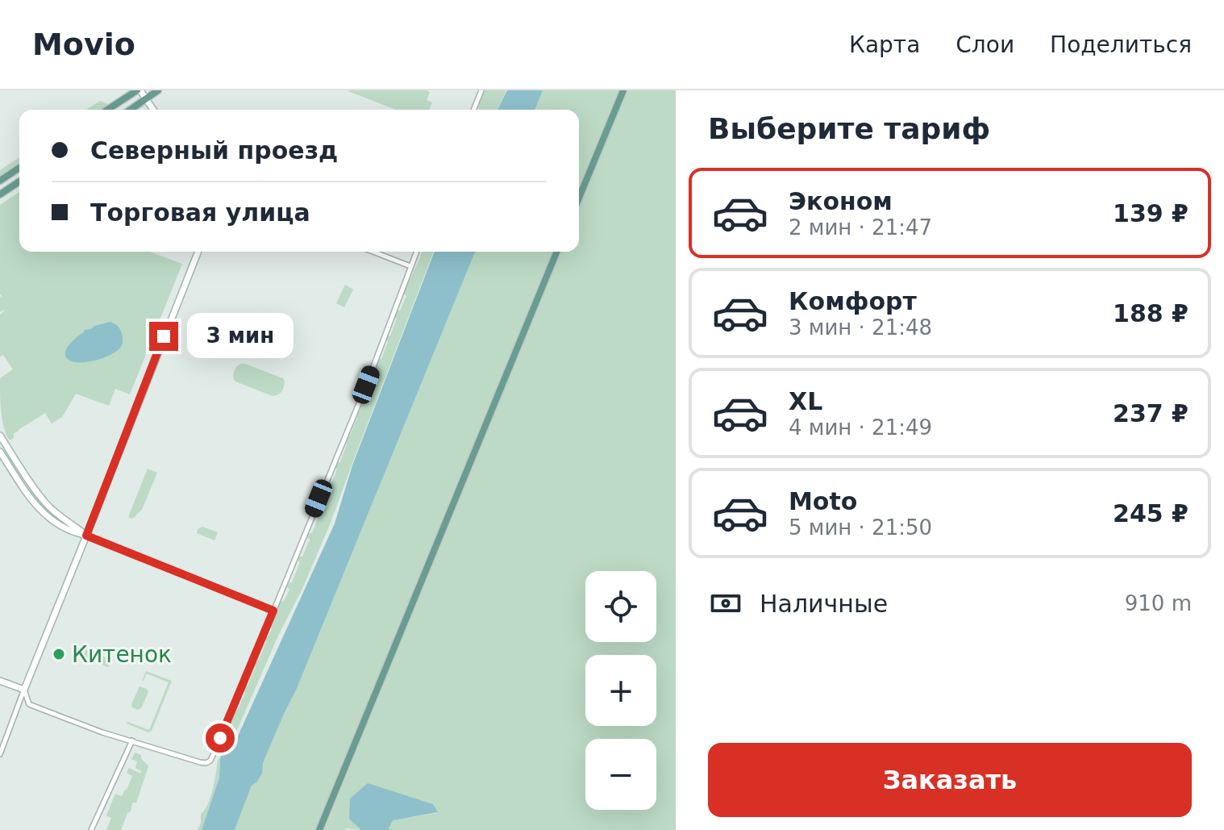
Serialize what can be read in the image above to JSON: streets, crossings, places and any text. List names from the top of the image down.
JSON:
{
  "places": ["Китенок"],
  "page": {
    "header": "Movio",
    "nav": ["Карта", "Слои", "Поделиться"],
    "heading": "Выберите тариф",
    "banner": ["Северный проезд", "Торговая улица"],
    "list": [
      {
        "name": "Эконом",
        "note": "2 мин · 21:47",
        "value": "139 ₽"
      },
      {
        "name": "Комфорт",
        "note": "3 мин · 21:48",
        "value": "188 ₽"
      },
      {
        "name": "XL",
        "note": "4 мин · 21:49",
        "value": "237 ₽"
      },
      {
        "name": "Moto",
        "note": "5 мин · 21:50",
        "value": "245 ₽"
      }
    ],
    "bubble": "3 мин",
    "pay": ["Наличные", "910 m"],
    "map_buttons": ["+", "−"],
    "buttons": "Заказать"
  }
}
